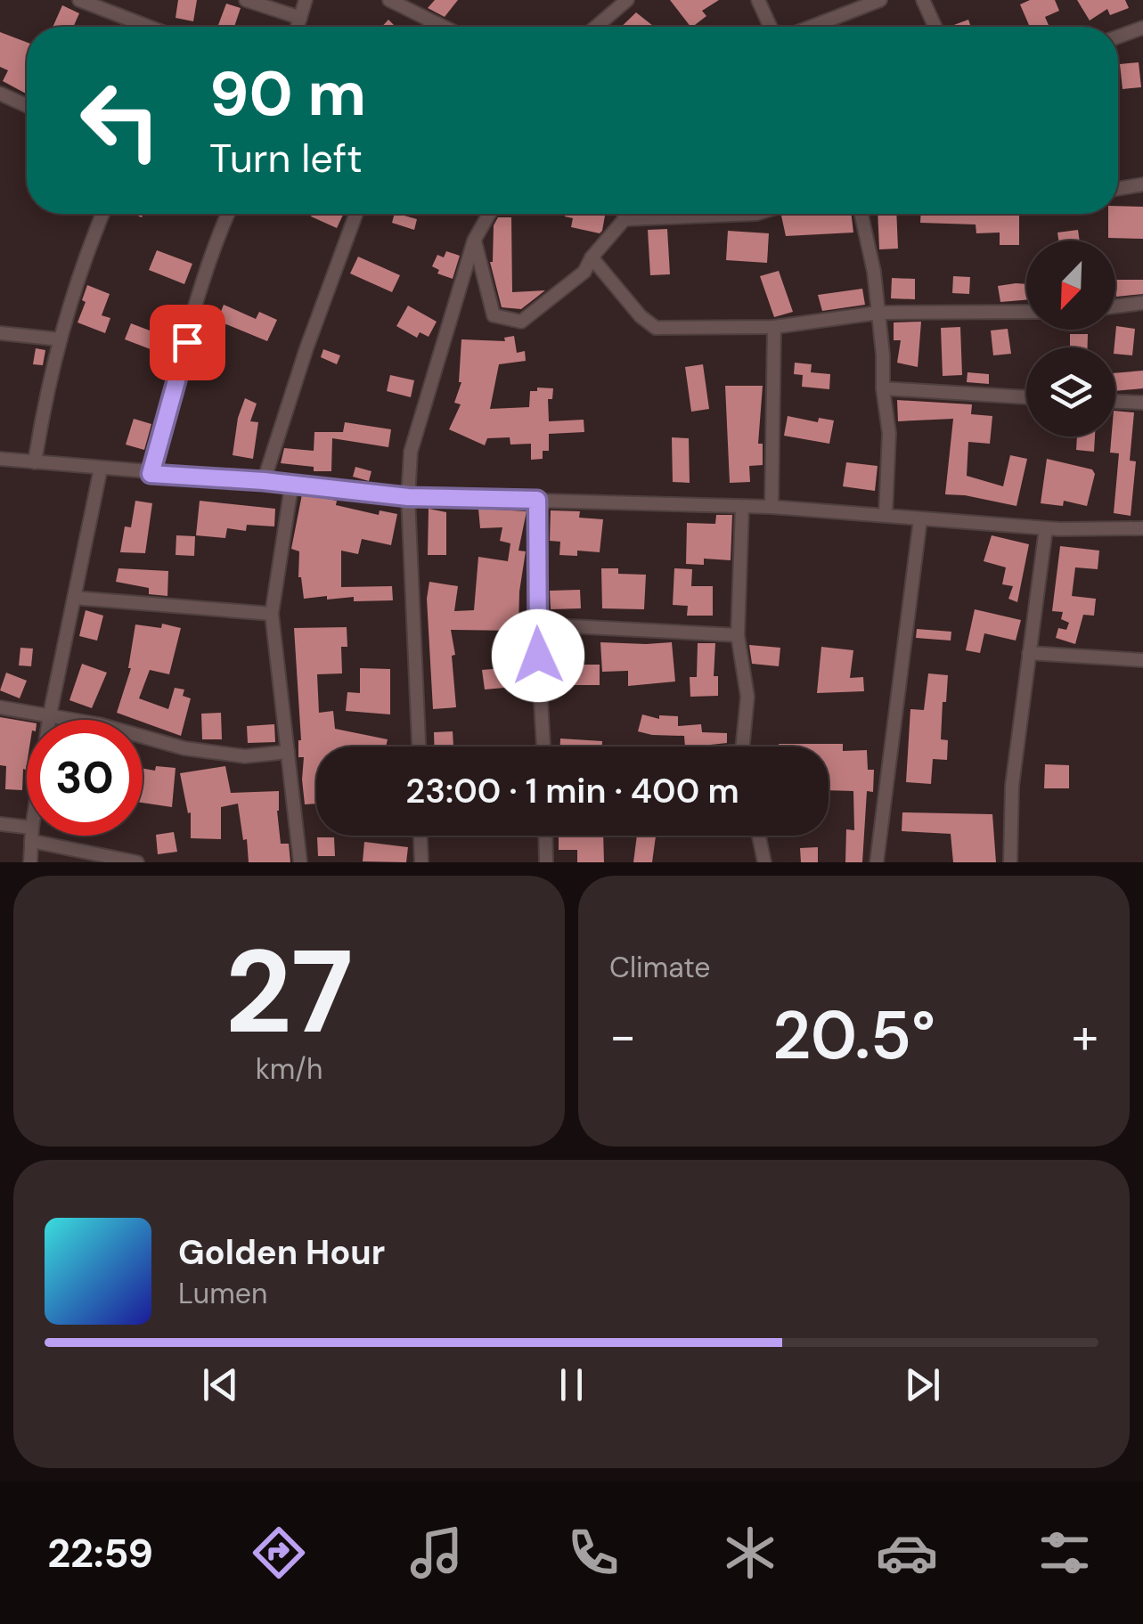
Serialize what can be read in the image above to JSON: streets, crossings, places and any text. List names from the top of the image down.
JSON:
{
  "north": "bottom left",
  "page": {
    "turn": ["90 m", "Turn left"],
    "limit": "30",
    "trip": "23:00 · 1 min · 400 m",
    "tile": [
      ["27", "km/h"],
      "Climate"
    ],
    "heat": ["−", "20.5°", "+"],
    "song": ["Golden Hour", "Lumen"],
    "tabs": "22:59"
  }
}
